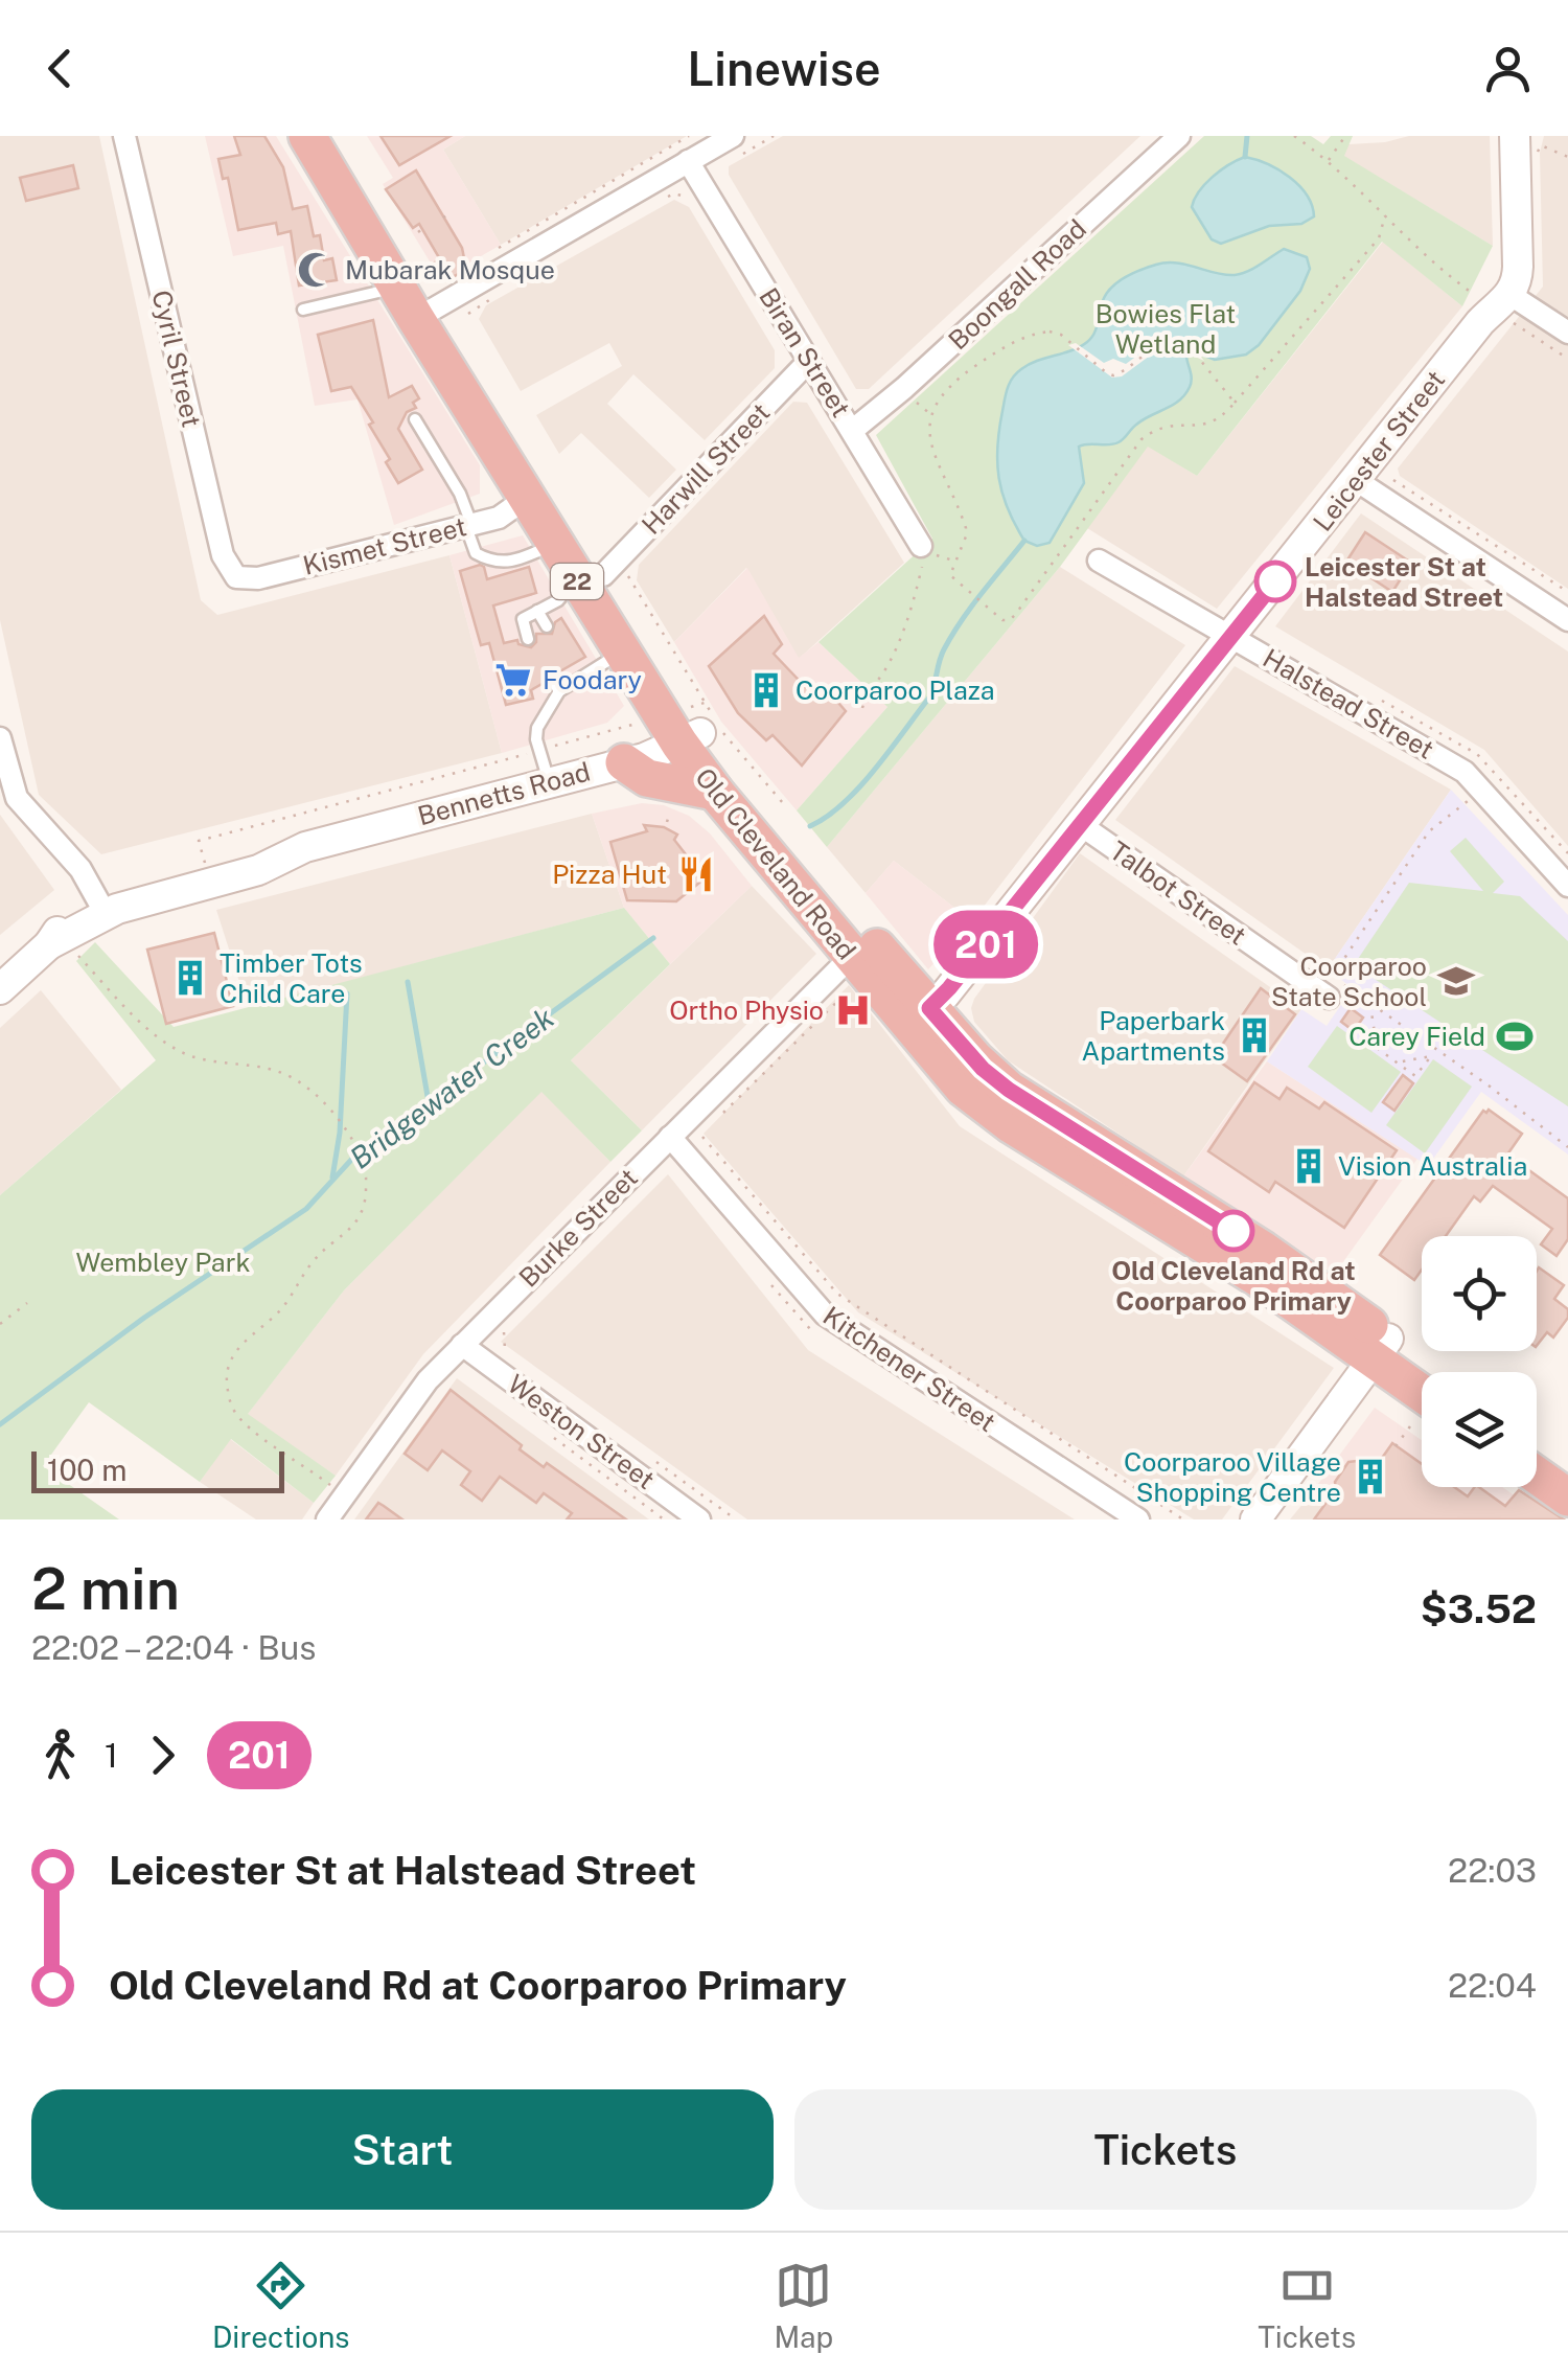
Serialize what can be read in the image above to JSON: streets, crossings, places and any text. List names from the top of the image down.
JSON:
{
  "streets": {
    "highway": ["22", "Old Cleveland Road"],
    "street": [
      "Boongall Road",
      "Biran Street",
      "Cyril Street",
      "Leicester Street",
      "Harwill Street",
      "Kismet Street",
      "Halstead Street",
      "Bennetts Road",
      "Talbot Street",
      "Burke Street",
      "Kitchener Street",
      "Weston Street"
    ]
  },
  "crossings": [
    ["Boongall Road", "Biran Street"],
    ["Biran Street", "Harwill Street"],
    ["Cyril Street", "Kismet Street"],
    ["Leicester Street", "Halstead Street"],
    ["Leicester Street", "Old Cleveland Road"],
    ["Leicester Street", "Talbot Street"],
    ["Harwill Street", "Old Cleveland Road"],
    ["Kismet Street", "Old Cleveland Road"],
    ["Bennetts Road", "Old Cleveland Road"],
    ["Old Cleveland Road", "Burke Street"],
    ["Burke Street", "Kitchener Street"],
    ["Burke Street", "Weston Street"]
  ],
  "water": ["Bridgewater Creek"],
  "parks": ["Bowies Flat Wetland", "Wembley Park"],
  "places": {
    "mosque": ["Mubarak Mosque"],
    "other": ["Leicester St at Halstead Street", "Old Cleveland Rd at Coorparoo Primary"],
    "supermarket": ["Foodary"],
    "building": [
      "Coorparoo Plaza",
      "Timber Tots Child Care",
      "Paperbark Apartments",
      "Vision Australia",
      "Coorparoo Village Shopping Centre"
    ],
    "restaurant": ["Pizza Hut"],
    "school or university": ["Coorparoo State School"],
    "hospital": ["Ortho Physio"],
    "sports": ["Carey Field"]
  },
  "lines": ["bus line 201"],
  "scale_bar": "100 m",
  "page": {
    "header": "Linewise",
    "on_map": "201",
    "scale": "100 m",
    "heading": ["2 min", "22:02 – 22:04 · Bus", "$3.52"],
    "legs": ["1", "201"],
    "list": [
      {
        "name": "Leicester St at Halstead Street",
        "value": "22:03"
      },
      {
        "name": "Old Cleveland Rd at Coorparoo Primary",
        "value": "22:04"
      }
    ],
    "buttons": ["Start", "Tickets"],
    "tabs": ["Directions", "Map", "Tickets"]
  }
}
